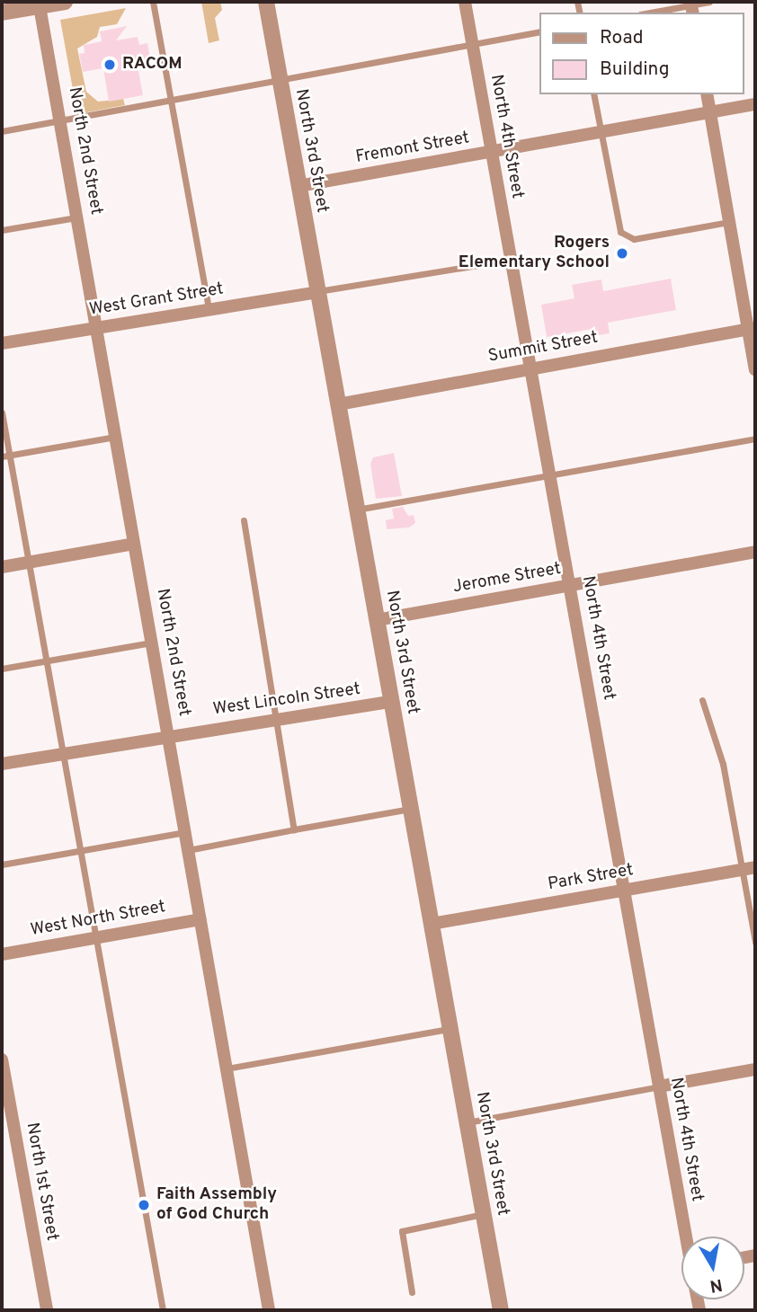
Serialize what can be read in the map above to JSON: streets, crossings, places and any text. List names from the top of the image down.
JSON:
{
  "streets": {
    "street": [
      "North 4th Street",
      "Fremont Street",
      "North 2nd Street",
      "North 3rd Street",
      "West Grant Street",
      "Summit Street",
      "Jerome Street",
      "West Lincoln Street",
      "Park Street",
      "West North Street",
      "North 1st Street"
    ]
  },
  "crossings": [
    ["North 4th Street", "Fremont Street"],
    ["North 4th Street", "Summit Street"],
    ["North 4th Street", "Jerome Street"],
    ["North 4th Street", "Park Street"],
    ["Fremont Street", "North 3rd Street"],
    ["North 2nd Street", "West Grant Street"],
    ["North 2nd Street", "West Lincoln Street"],
    ["North 2nd Street", "West North Street"],
    ["North 3rd Street", "West Grant Street"],
    ["North 3rd Street", "Summit Street"],
    ["North 3rd Street", "Jerome Street"],
    ["North 3rd Street", "West Lincoln Street"],
    ["North 3rd Street", "Park Street"]
  ],
  "places": ["RACOM", "Rogers Elementary School", "Faith Assembly of God Church"],
  "legend": ["Road", "Building"],
  "north": "bottom"
}
